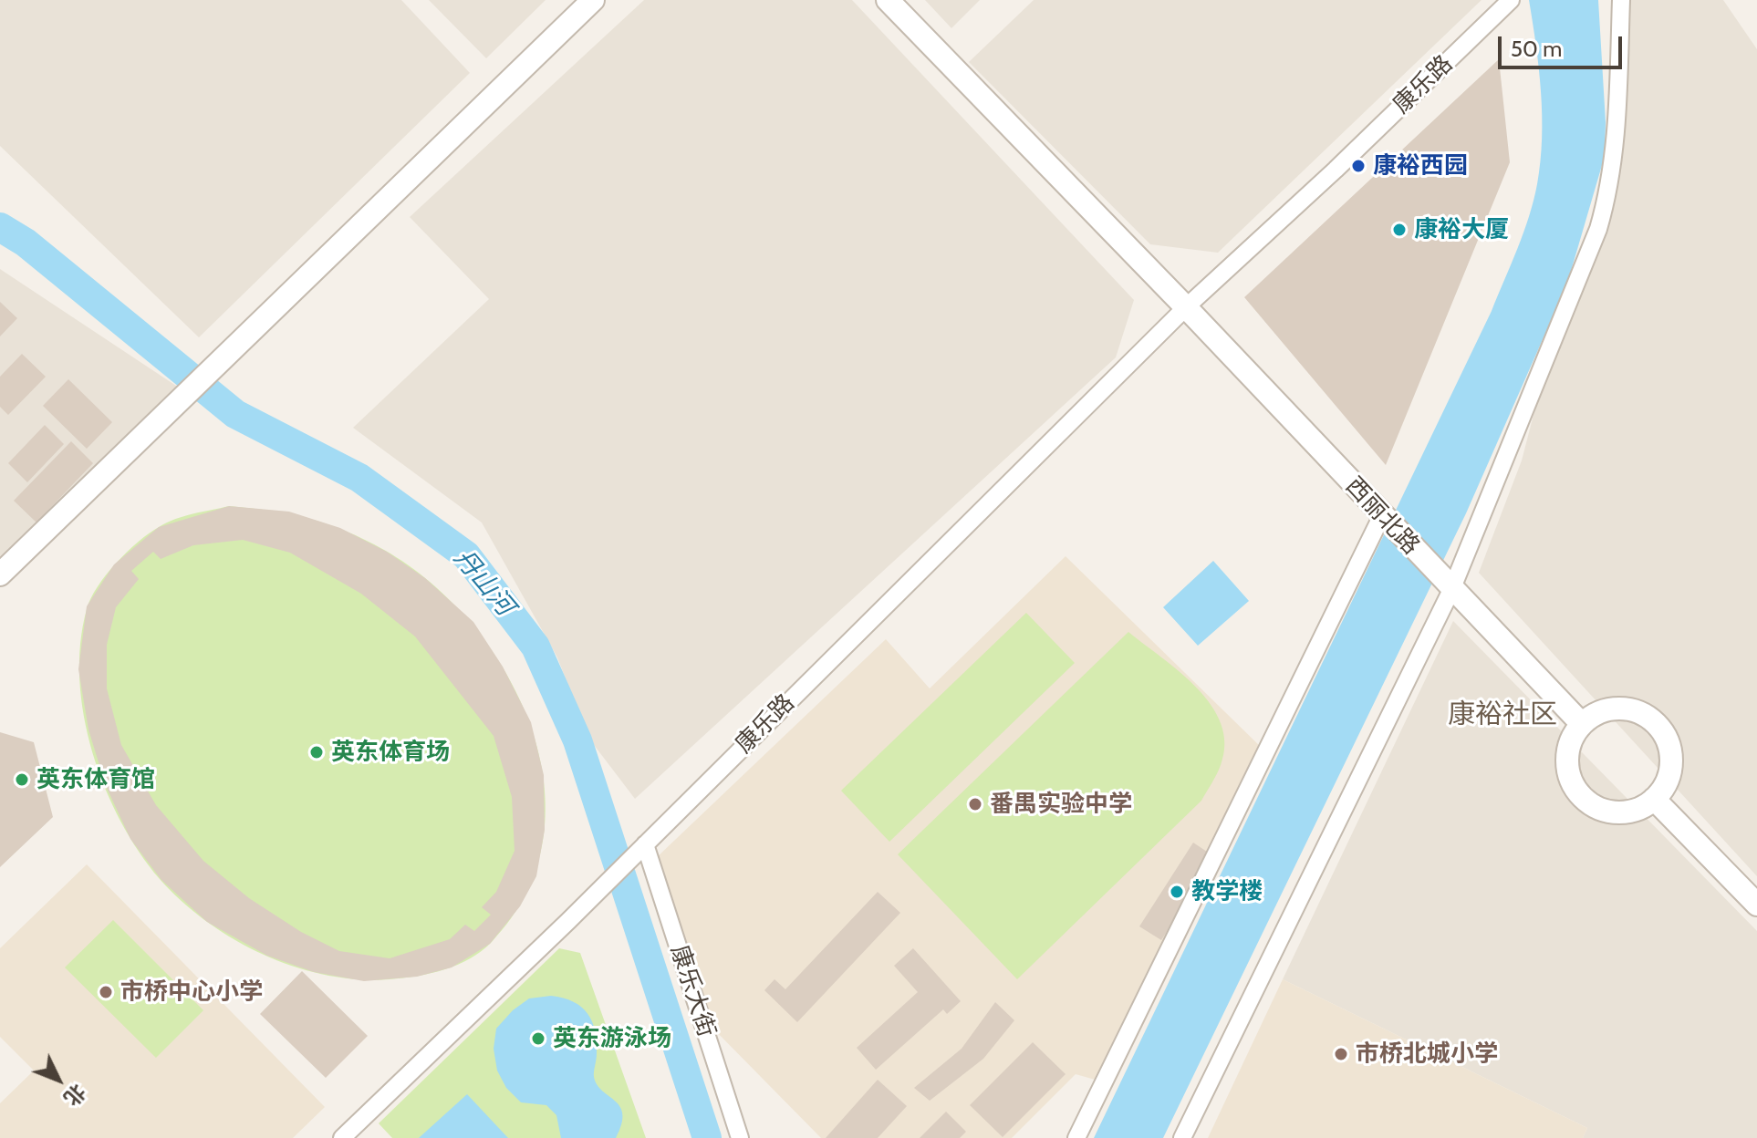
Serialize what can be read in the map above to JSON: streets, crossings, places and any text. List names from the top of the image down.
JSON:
{
  "streets": {
    "street": ["康乐路", "西丽北路", "康乐大街"]
  },
  "crossings": [
    ["康乐路", "西丽北路"],
    ["康乐路", "康乐大街"]
  ],
  "districts": ["康裕社区"],
  "water": ["丹山河"],
  "places": [
    "康裕西园",
    "康裕大厦",
    "英东体育场",
    "英东体育馆",
    "番禺实验中学",
    "教学楼",
    "市桥中心小学",
    "英东游泳场",
    "市桥北城小学"
  ],
  "scale_bar": "50 m",
  "north": "bottom right"
}
